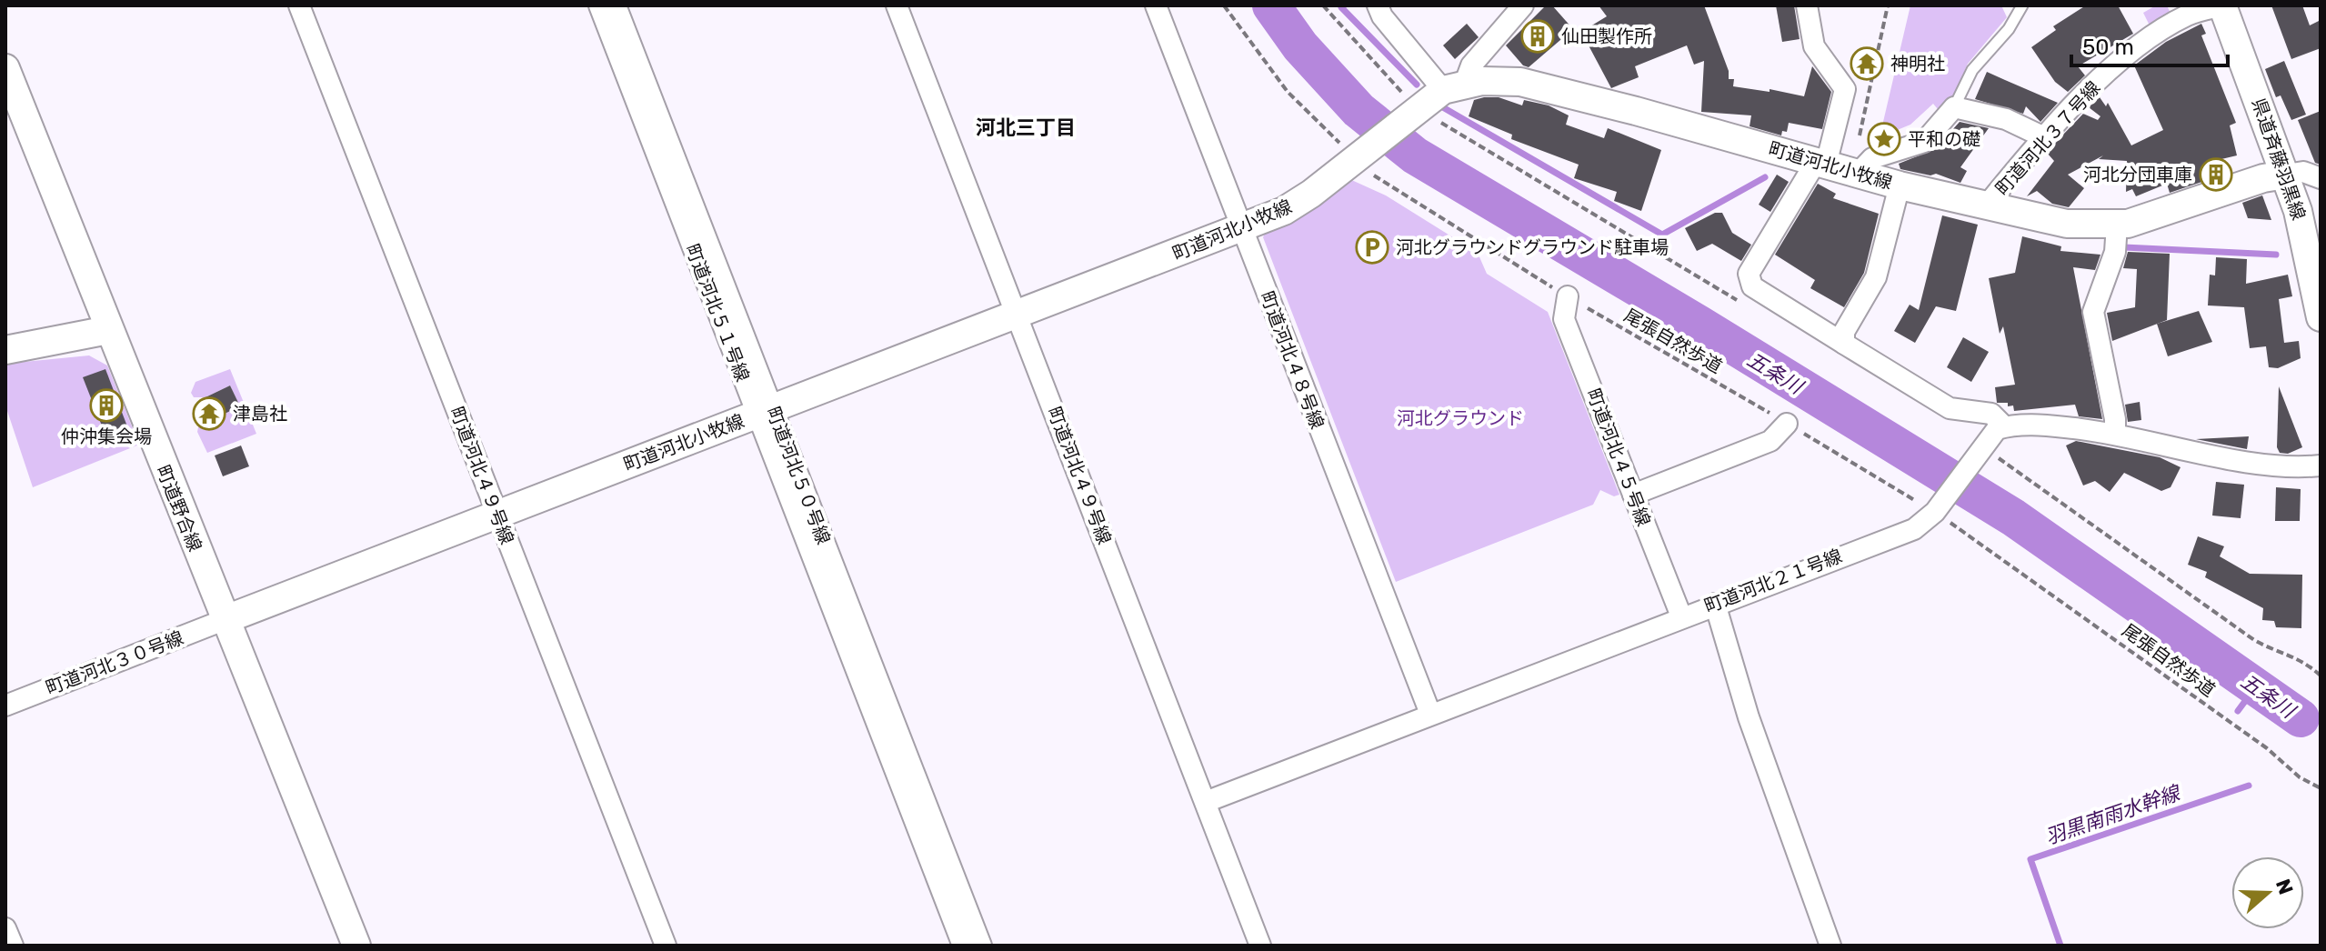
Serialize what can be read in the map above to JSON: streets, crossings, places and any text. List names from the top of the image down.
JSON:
{
  "streets": {
    "street": [
      "町道河北３７号線",
      "県道斉藤羽黒線",
      "町道河北小牧線",
      "町道河北５１号線",
      "町道河北４８号線",
      "町道河北４５号線",
      "町道河北４９号線",
      "町道河北５０号線",
      "町道野合線",
      "町道河北２１号線",
      "町道河北３０号線"
    ],
    "path": ["尾張自然歩道"]
  },
  "crossings": [
    ["町道河北３７号線", "県道斉藤羽黒線"],
    ["町道河北３７号線", "町道河北小牧線"],
    ["県道斉藤羽黒線", "町道河北小牧線"],
    ["町道河北小牧線", "町道河北５１号線"],
    ["町道河北小牧線", "尾張自然歩道"],
    ["町道河北小牧線", "町道河北４８号線"],
    ["町道河北小牧線", "町道河北４９号線"],
    ["町道河北小牧線", "町道河北５０号線"],
    ["町道河北小牧線", "町道野合線"],
    ["町道河北小牧線", "町道河北３０号線"],
    ["町道河北５１号線", "町道河北５０号線"],
    ["尾張自然歩道", "町道河北４５号線"],
    ["尾張自然歩道", "町道河北２１号線"],
    ["町道河北４８号線", "町道河北２１号線"],
    ["町道河北４５号線", "町道河北２１号線"],
    ["町道河北４９号線", "町道河北２１号線"],
    ["町道野合線", "町道河北３０号線"]
  ],
  "districts": ["河北三丁目"],
  "water": ["五条川", "羽黒南雨水幹線"],
  "parks": ["河北グラウンド"],
  "places": {
    "building": ["仙田製作所", "河北分団車庫", "仲沖集会場"],
    "temple": ["神明社", "津島社"],
    "place": ["平和の礎"],
    "parking": ["河北グラウンドグラウンド駐車場"]
  },
  "scale_bar": "50 m",
  "north": "right"
}
